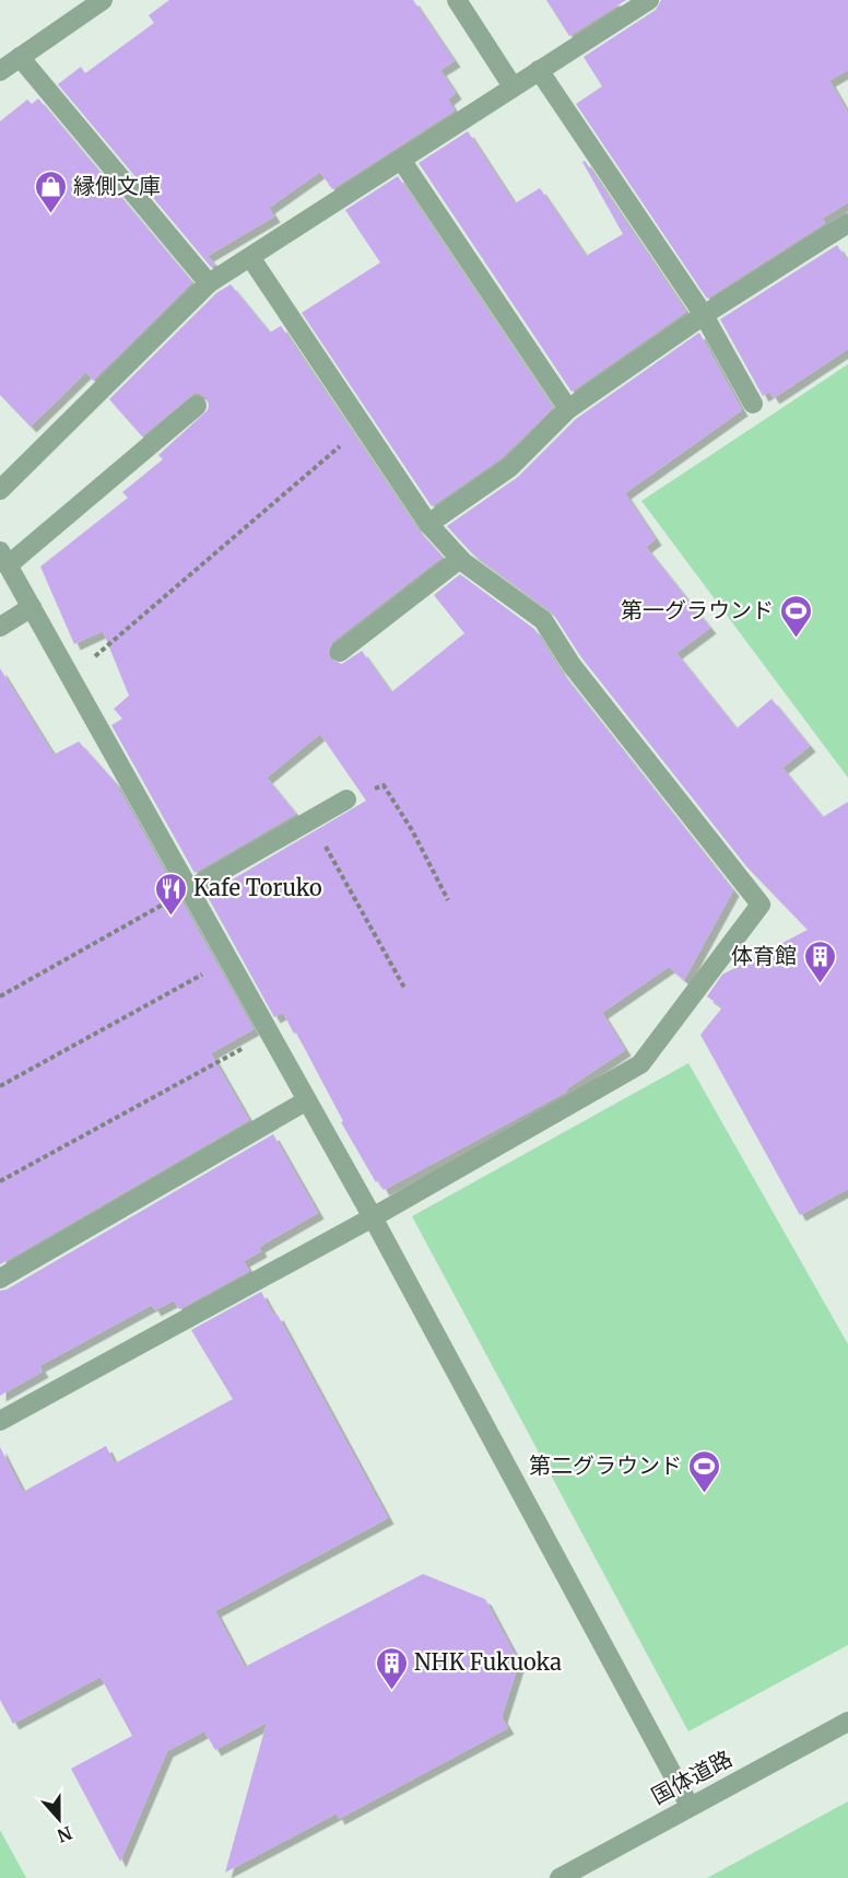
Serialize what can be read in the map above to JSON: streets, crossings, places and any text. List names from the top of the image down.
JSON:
{
  "streets": {
    "street": ["国体道路"]
  },
  "places": {
    "shop": ["縁側文庫"],
    "sports": ["第一グラウンド", "第二グラウンド"],
    "restaurant": ["Kafe Toruko"],
    "building": ["体育館", "NHK Fukuoka"]
  },
  "north": "bottom"
}
